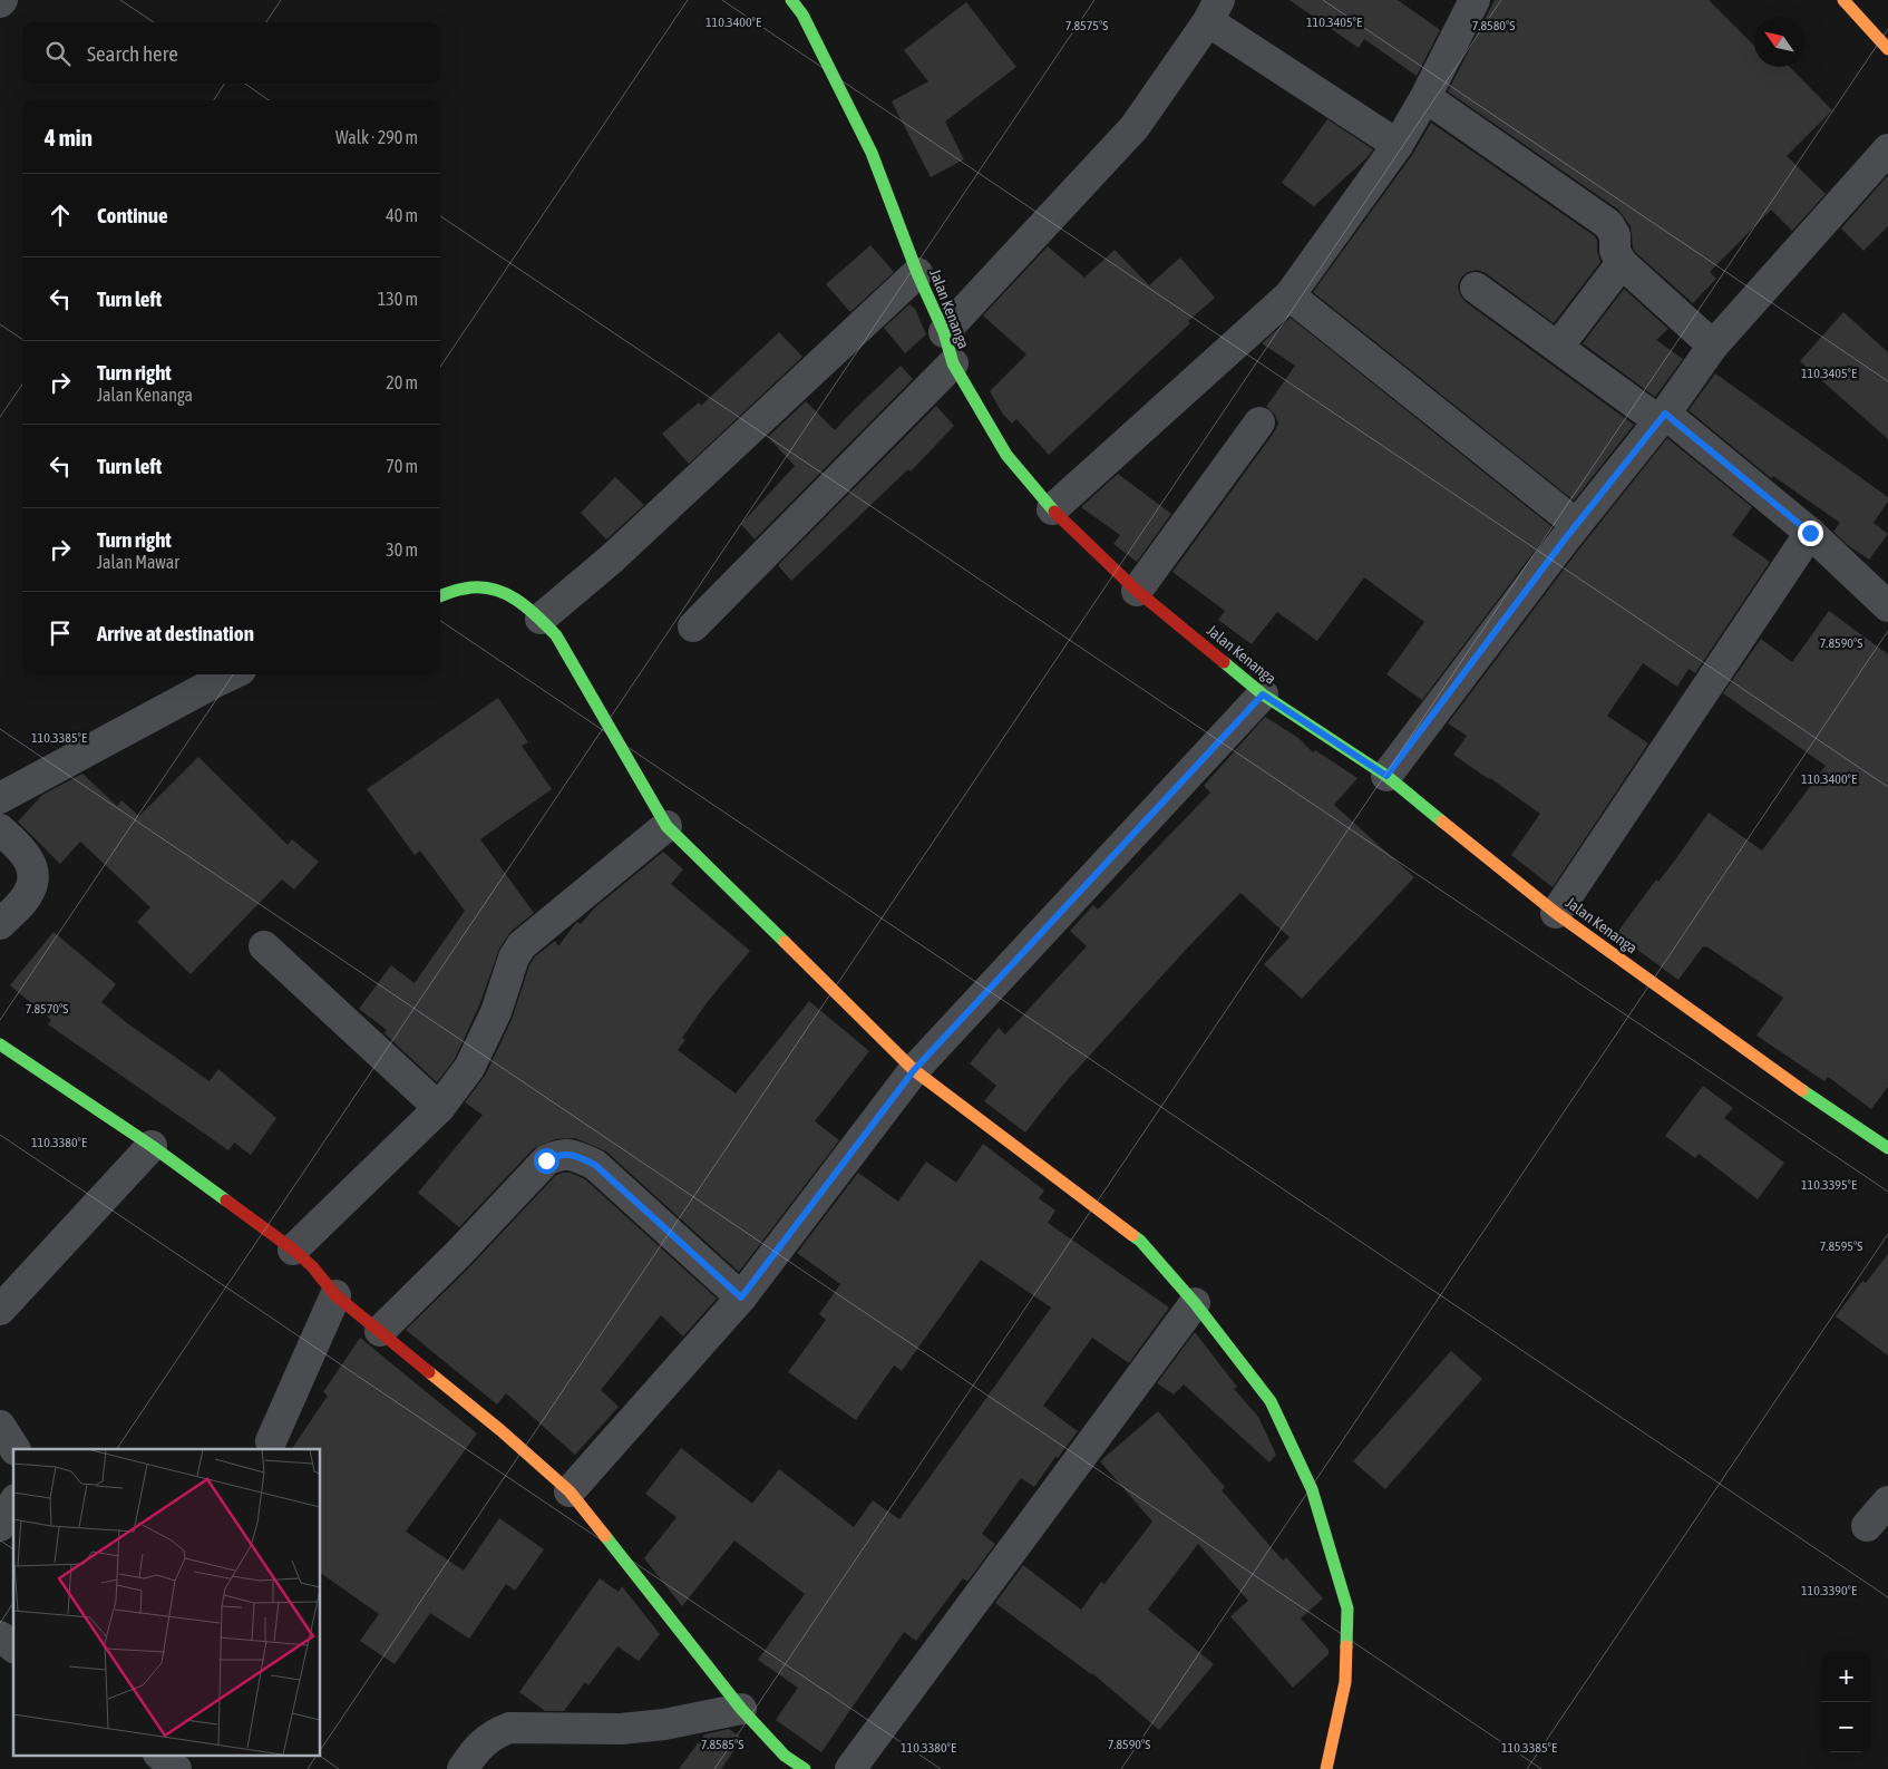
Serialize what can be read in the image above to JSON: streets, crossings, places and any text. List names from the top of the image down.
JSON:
{
  "streets": {
    "street": ["Jalan Kenanga"]
  },
  "north": "top left",
  "page": {
    "search": "Search here",
    "heading": ["4 min", "Walk · 290 m"],
    "list": [
      ["Continue", "40 m"],
      ["Turn left", "130 m"],
      ["Turn right", "Jalan Kenanga", "20 m"],
      ["Turn left", "70 m"],
      ["Turn right", "Jalan Mawar", "30 m"],
      "Arrive at destination"
    ],
    "map_buttons": ["+", "−"]
  },
  "coordinates": [
    "110.3405°E",
    "110.3400°E",
    "7.8575°S",
    "7.8580°S",
    "7.8590°S",
    "110.3385°E",
    "7.8570°S",
    "110.3380°E",
    "110.3395°E",
    "7.8595°S",
    "110.3390°E",
    "7.8585°S"
  ]
}
